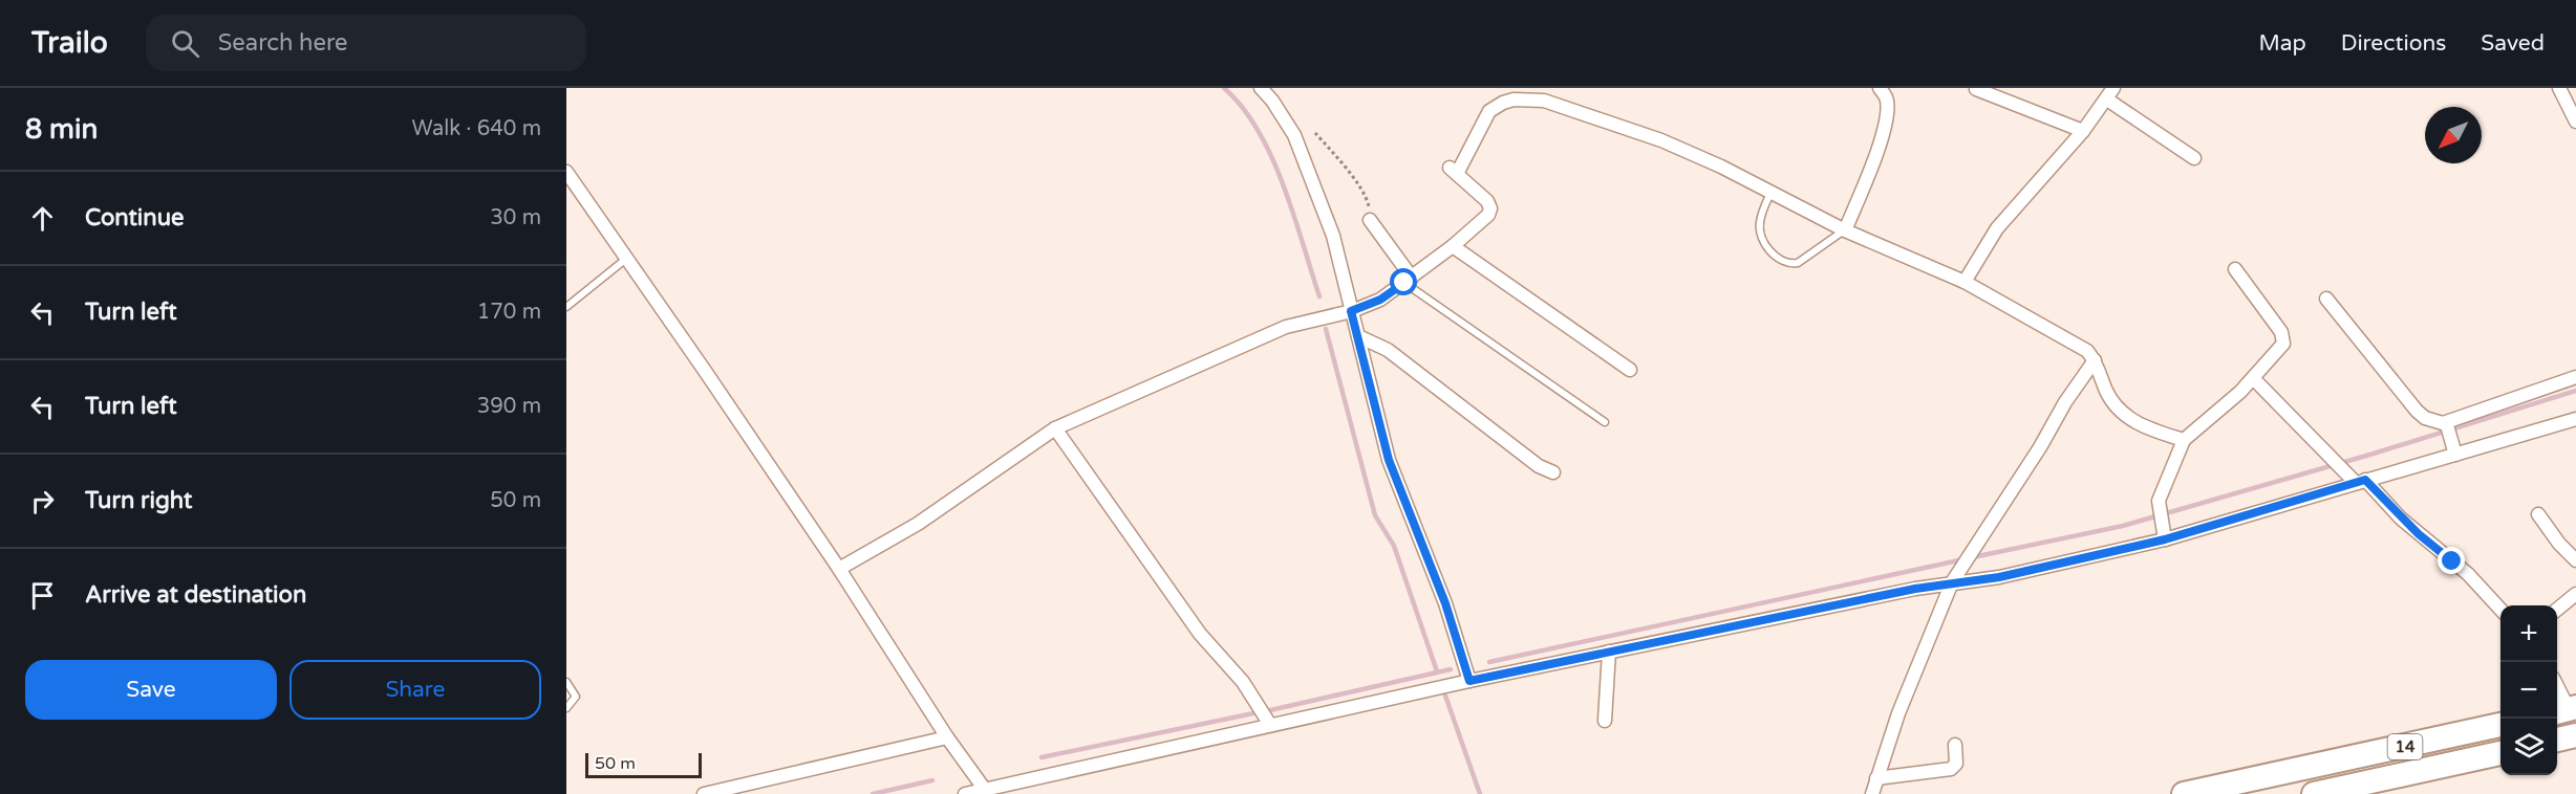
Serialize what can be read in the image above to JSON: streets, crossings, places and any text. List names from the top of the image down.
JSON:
{
  "streets": {
    "highway": ["14"]
  },
  "scale_bar": "50 m",
  "north": "bottom left",
  "page": {
    "header": "Trailo",
    "search": "Search here",
    "nav": ["Map", "Directions", "Saved"],
    "heading": ["8 min", "Walk · 640 m"],
    "list": [
      ["Continue", "30 m"],
      ["Turn left", "170 m"],
      ["Turn left", "390 m"],
      ["Turn right", "50 m"],
      "Arrive at destination"
    ],
    "map_buttons": ["+", "−"],
    "buttons": ["Save", "Share"],
    "scale": "50 m"
  }
}
